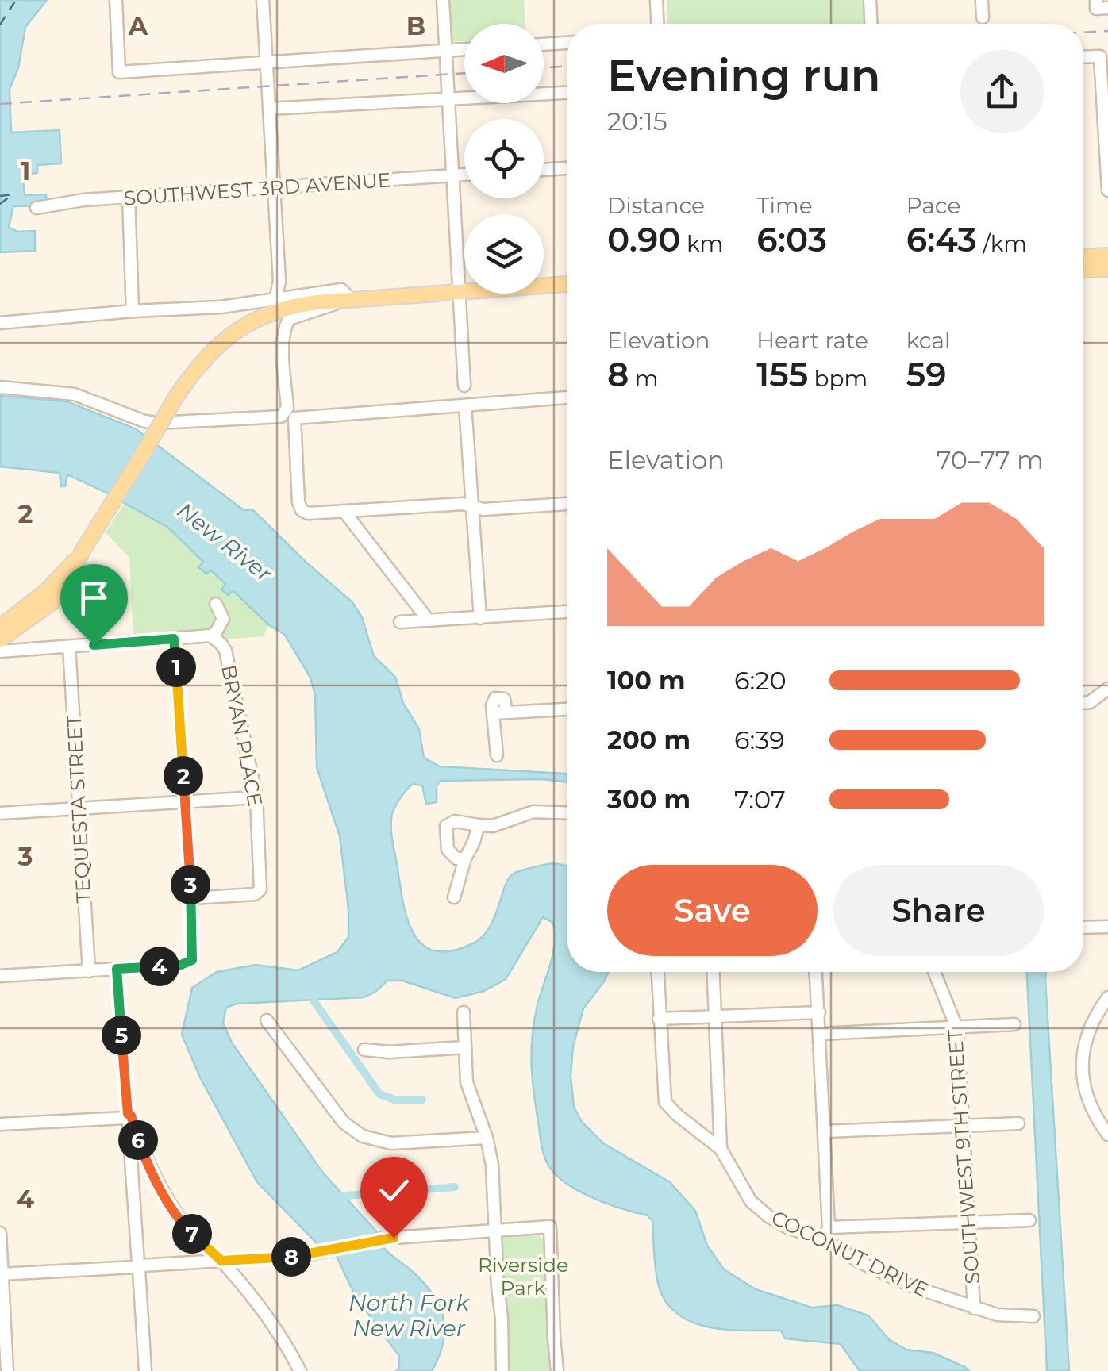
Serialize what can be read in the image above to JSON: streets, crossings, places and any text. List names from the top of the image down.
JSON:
{
  "streets": {
    "street": [
      "SOUTHWEST 3RD AVENUE",
      "BRYAN PLACE",
      "TEQUESTA STREET",
      "SOUTHWEST 9TH STREET",
      "COCONUT DRIVE"
    ]
  },
  "crossings": [
    ["SOUTHWEST 9TH STREET", "COCONUT DRIVE"]
  ],
  "water": ["New River", "North Fork New River"],
  "parks": ["Riverside Park"],
  "north": "left",
  "page": {
    "heading": ["Evening run", "20:15"],
    "stats": [
      ["Distance", "0.90 km"],
      ["Time", "6:03"],
      ["Pace", "6:43 /km"],
      ["Elevation", "8 m"],
      ["Heart rate", "155 bpm"],
      ["kcal", "59"]
    ],
    "chart": ["Elevation", "70–77 m"],
    "pins": [
      "1",
      "2",
      "3",
      "4",
      "5",
      "6",
      "7",
      "8"
    ],
    "list": [
      {
        "name": "100 m",
        "note": "6:20"
      },
      {
        "name": "200 m",
        "note": "6:39"
      },
      {
        "name": "300 m",
        "note": "7:07"
      }
    ],
    "buttons": ["Save", "Share"]
  },
  "grid": {
    "columns": ["A", "B"],
    "rows": [
      "1",
      "2",
      "3",
      "4"
    ]
  }
}
